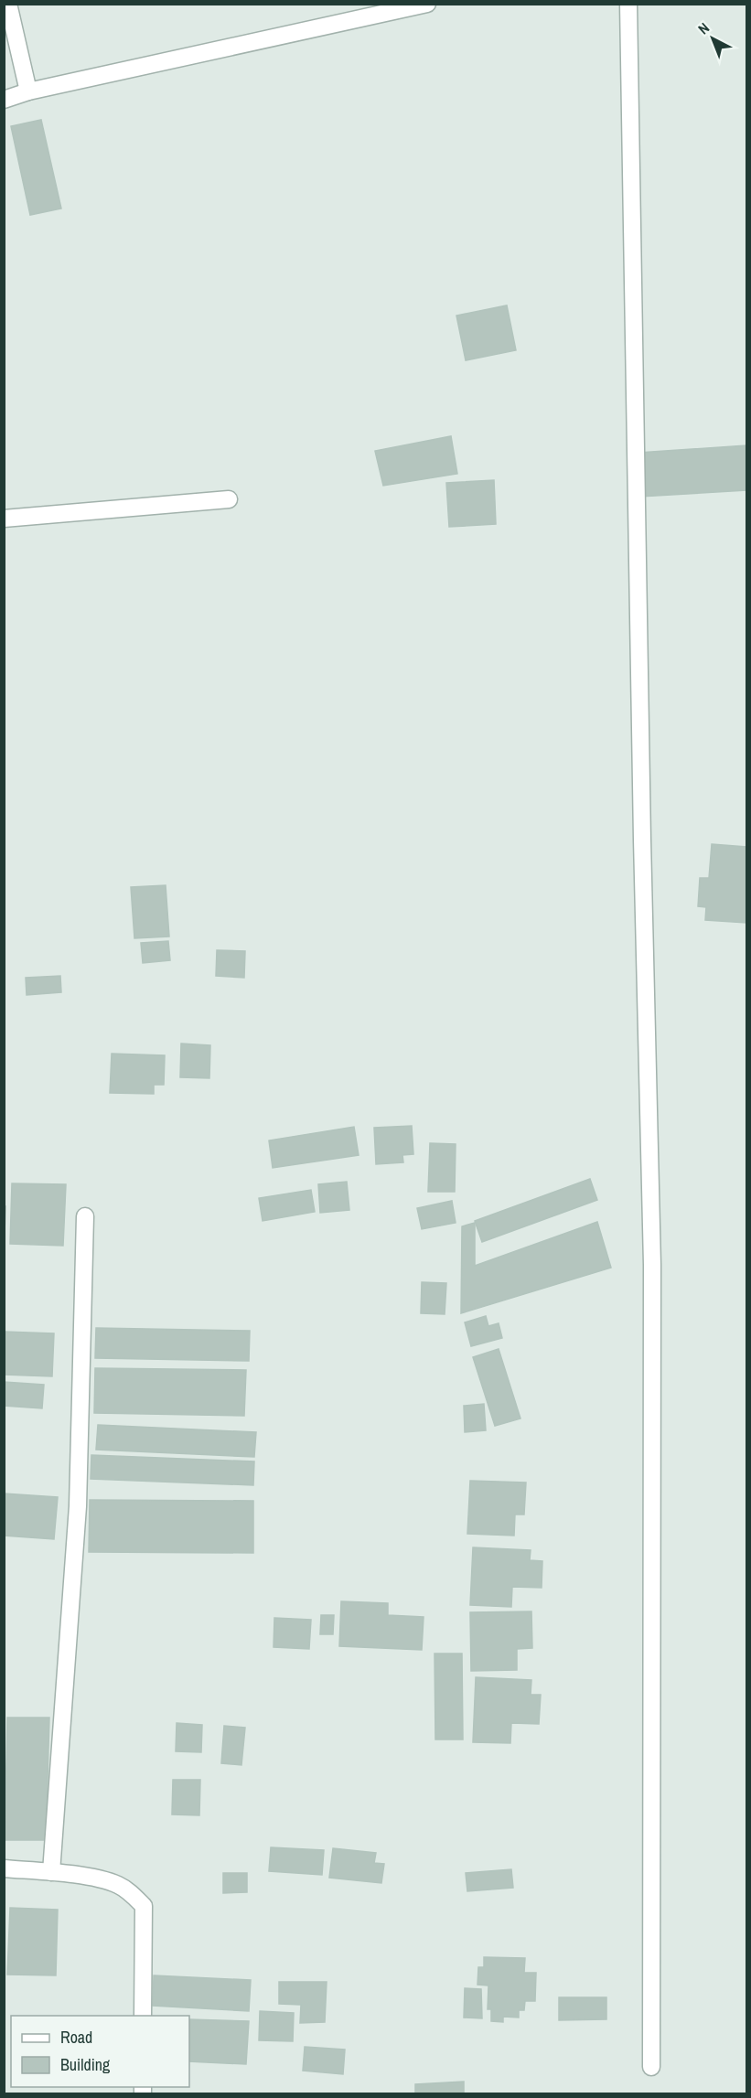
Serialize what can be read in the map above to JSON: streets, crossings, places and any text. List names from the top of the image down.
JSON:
{
  "legend": ["Road", "Building"],
  "north": "top left"
}
